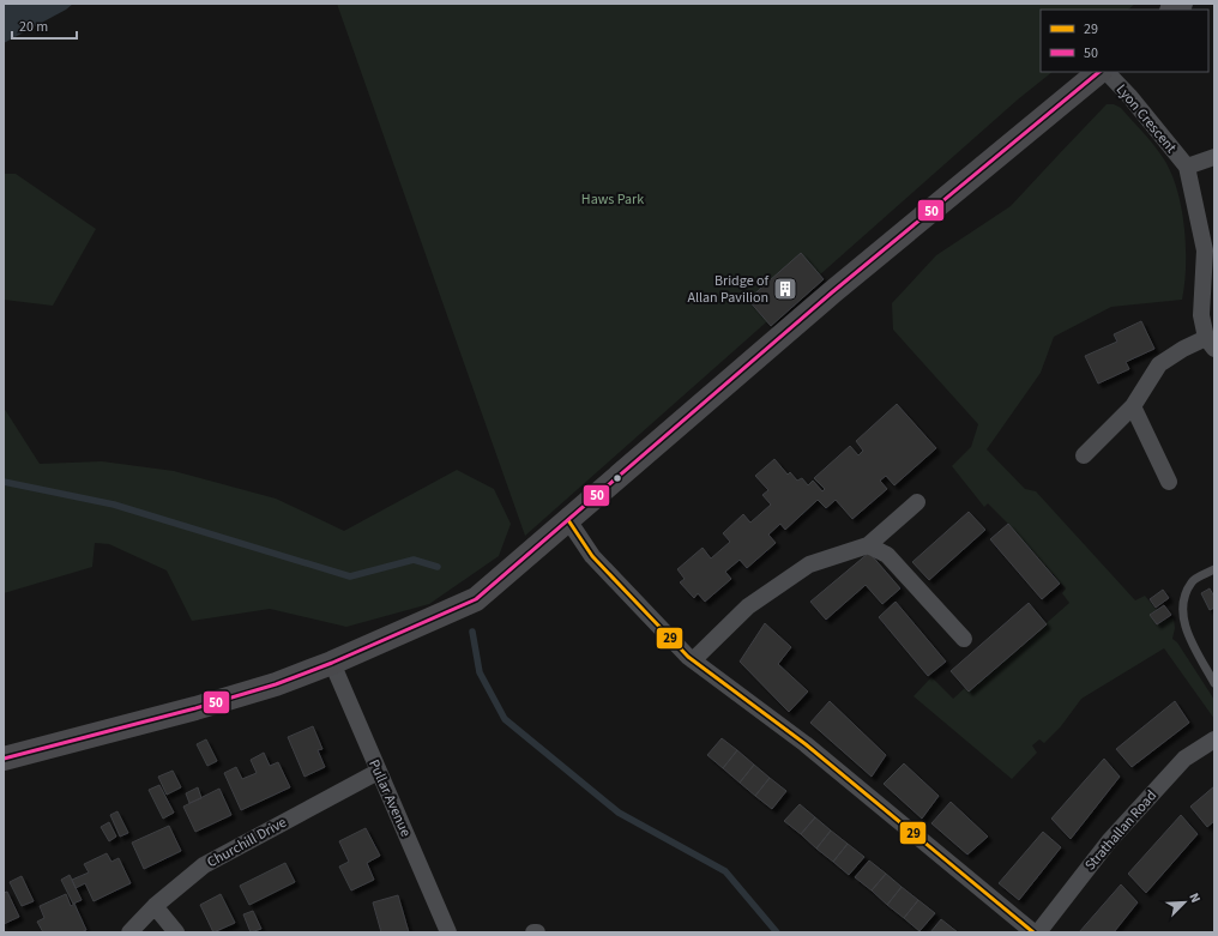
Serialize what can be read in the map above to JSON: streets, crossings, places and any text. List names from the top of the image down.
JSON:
{
  "streets": {
    "street": [
      "Lyon Crescent",
      "Pullar Avenue",
      "Strathallan Road",
      "Churchill Drive"
    ]
  },
  "crossings": [
    ["Pullar Avenue", "Churchill Drive"]
  ],
  "parks": ["Haws Park"],
  "places": {
    "building": ["Bridge of Allan Pavilion"]
  },
  "lines": ["transit line 50", "transit line 29"],
  "legend": ["29", "50"],
  "scale_bar": "20 m",
  "north": "top right"
}
